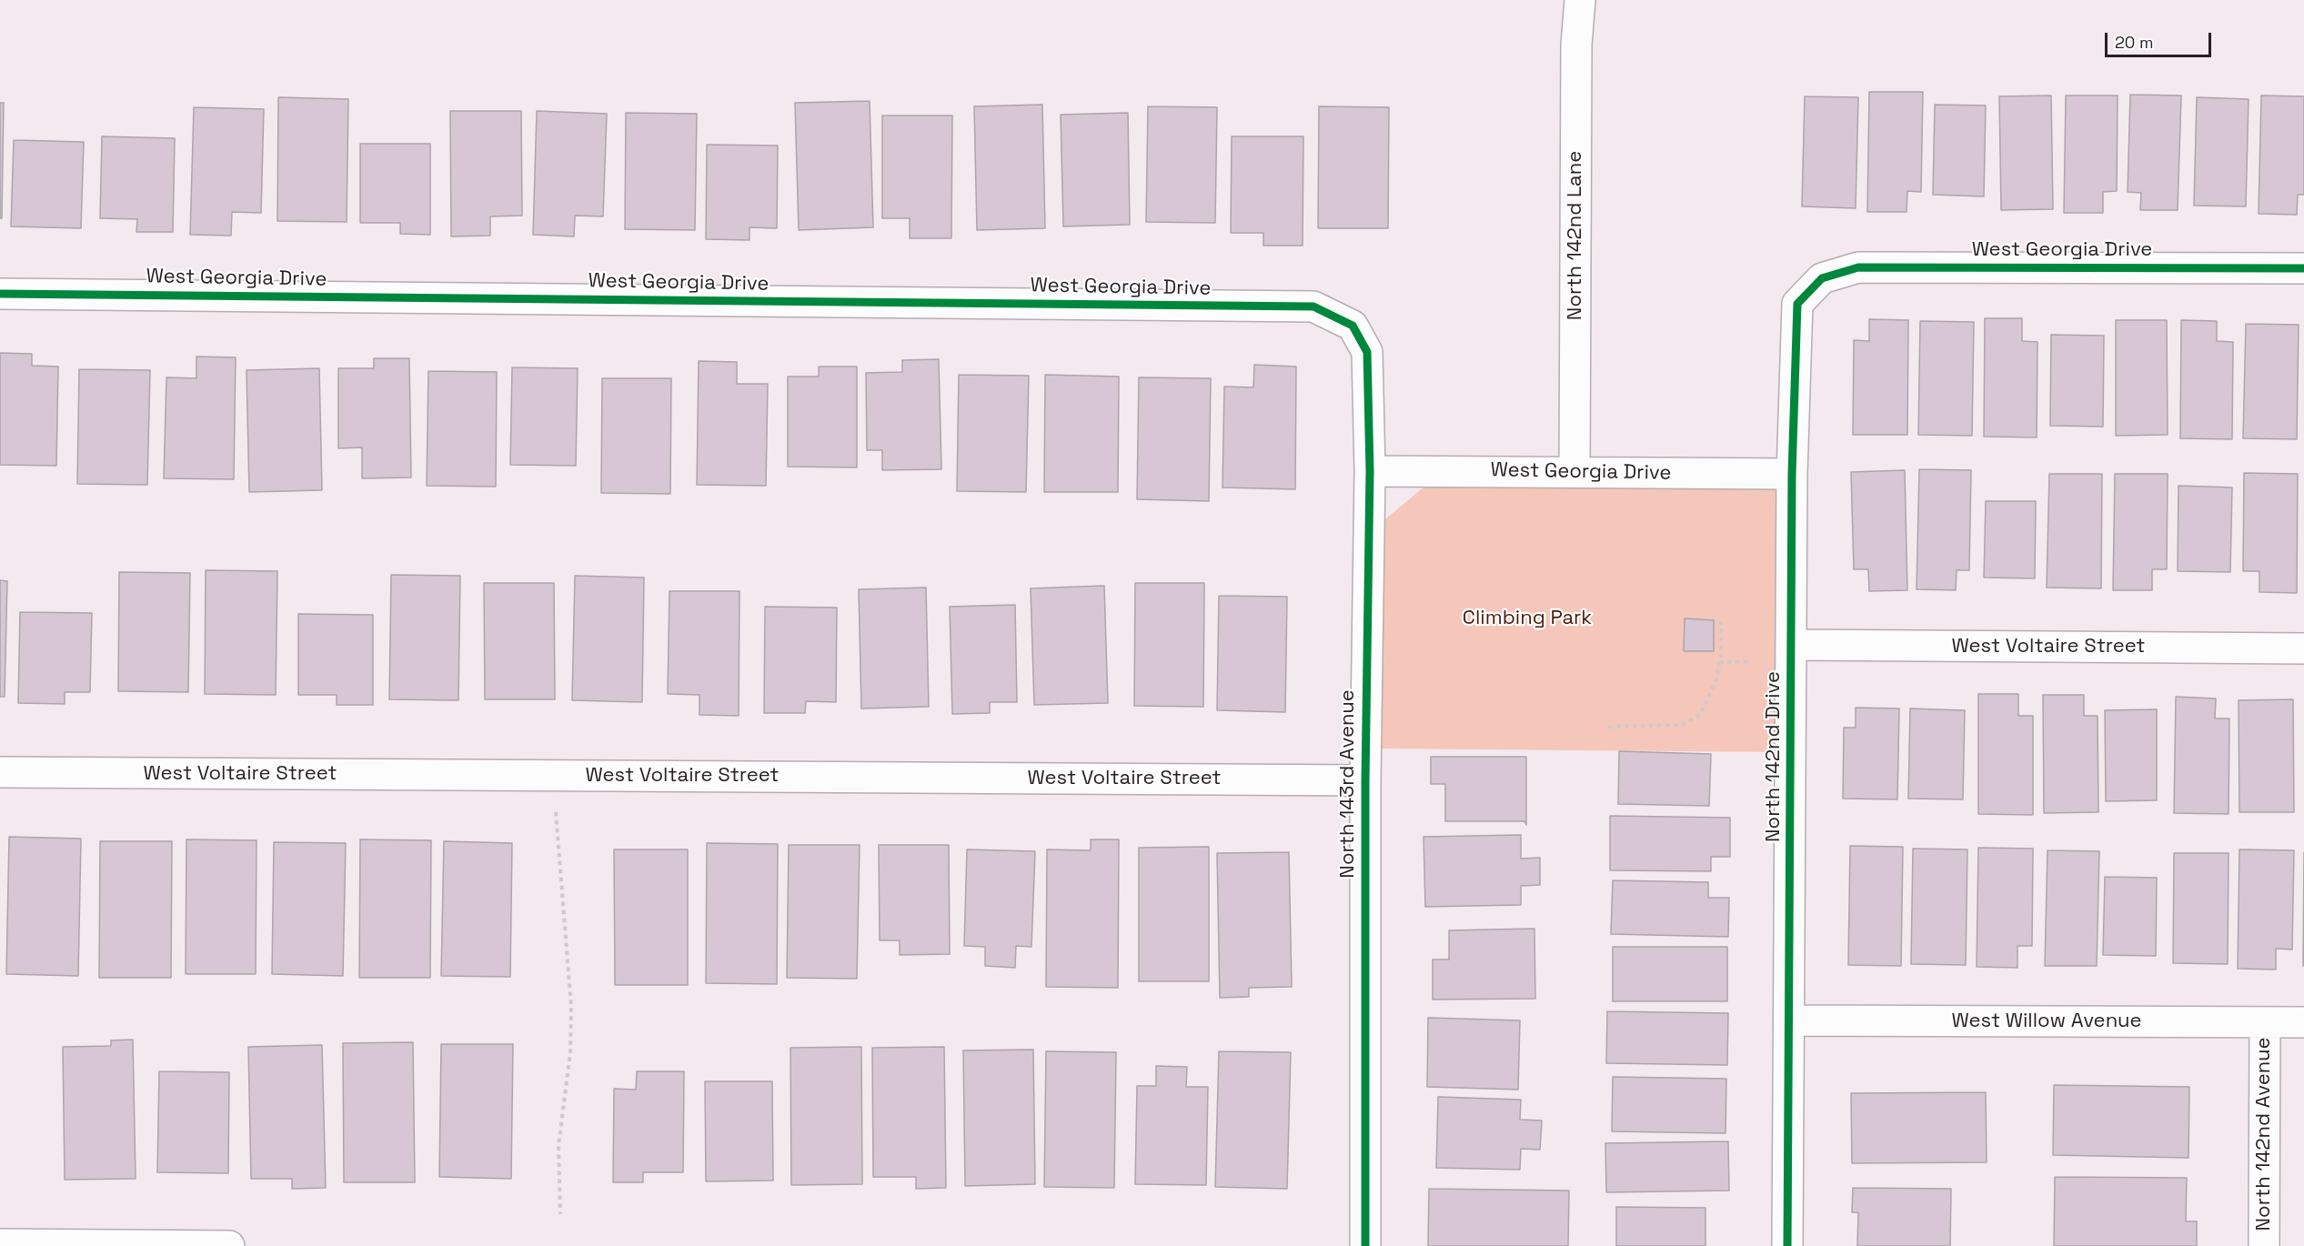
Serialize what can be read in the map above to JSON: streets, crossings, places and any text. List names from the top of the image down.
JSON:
{
  "streets": {
    "street": [
      "North 142nd Lane",
      "West Georgia Drive",
      "West Voltaire Street",
      "North 142nd Drive",
      "North 143rd Avenue",
      "West Willow Avenue",
      "North 142nd Avenue"
    ]
  },
  "crossings": [
    ["North 142nd Lane", "West Georgia Drive"],
    ["West Georgia Drive", "North 142nd Drive"],
    ["West Georgia Drive", "North 143rd Avenue"],
    ["West Voltaire Street", "North 142nd Drive"],
    ["West Voltaire Street", "North 143rd Avenue"],
    ["North 142nd Drive", "West Willow Avenue"],
    ["West Willow Avenue", "North 142nd Avenue"]
  ],
  "parks": ["Climbing Park"],
  "scale_bar": "20 m"
}
